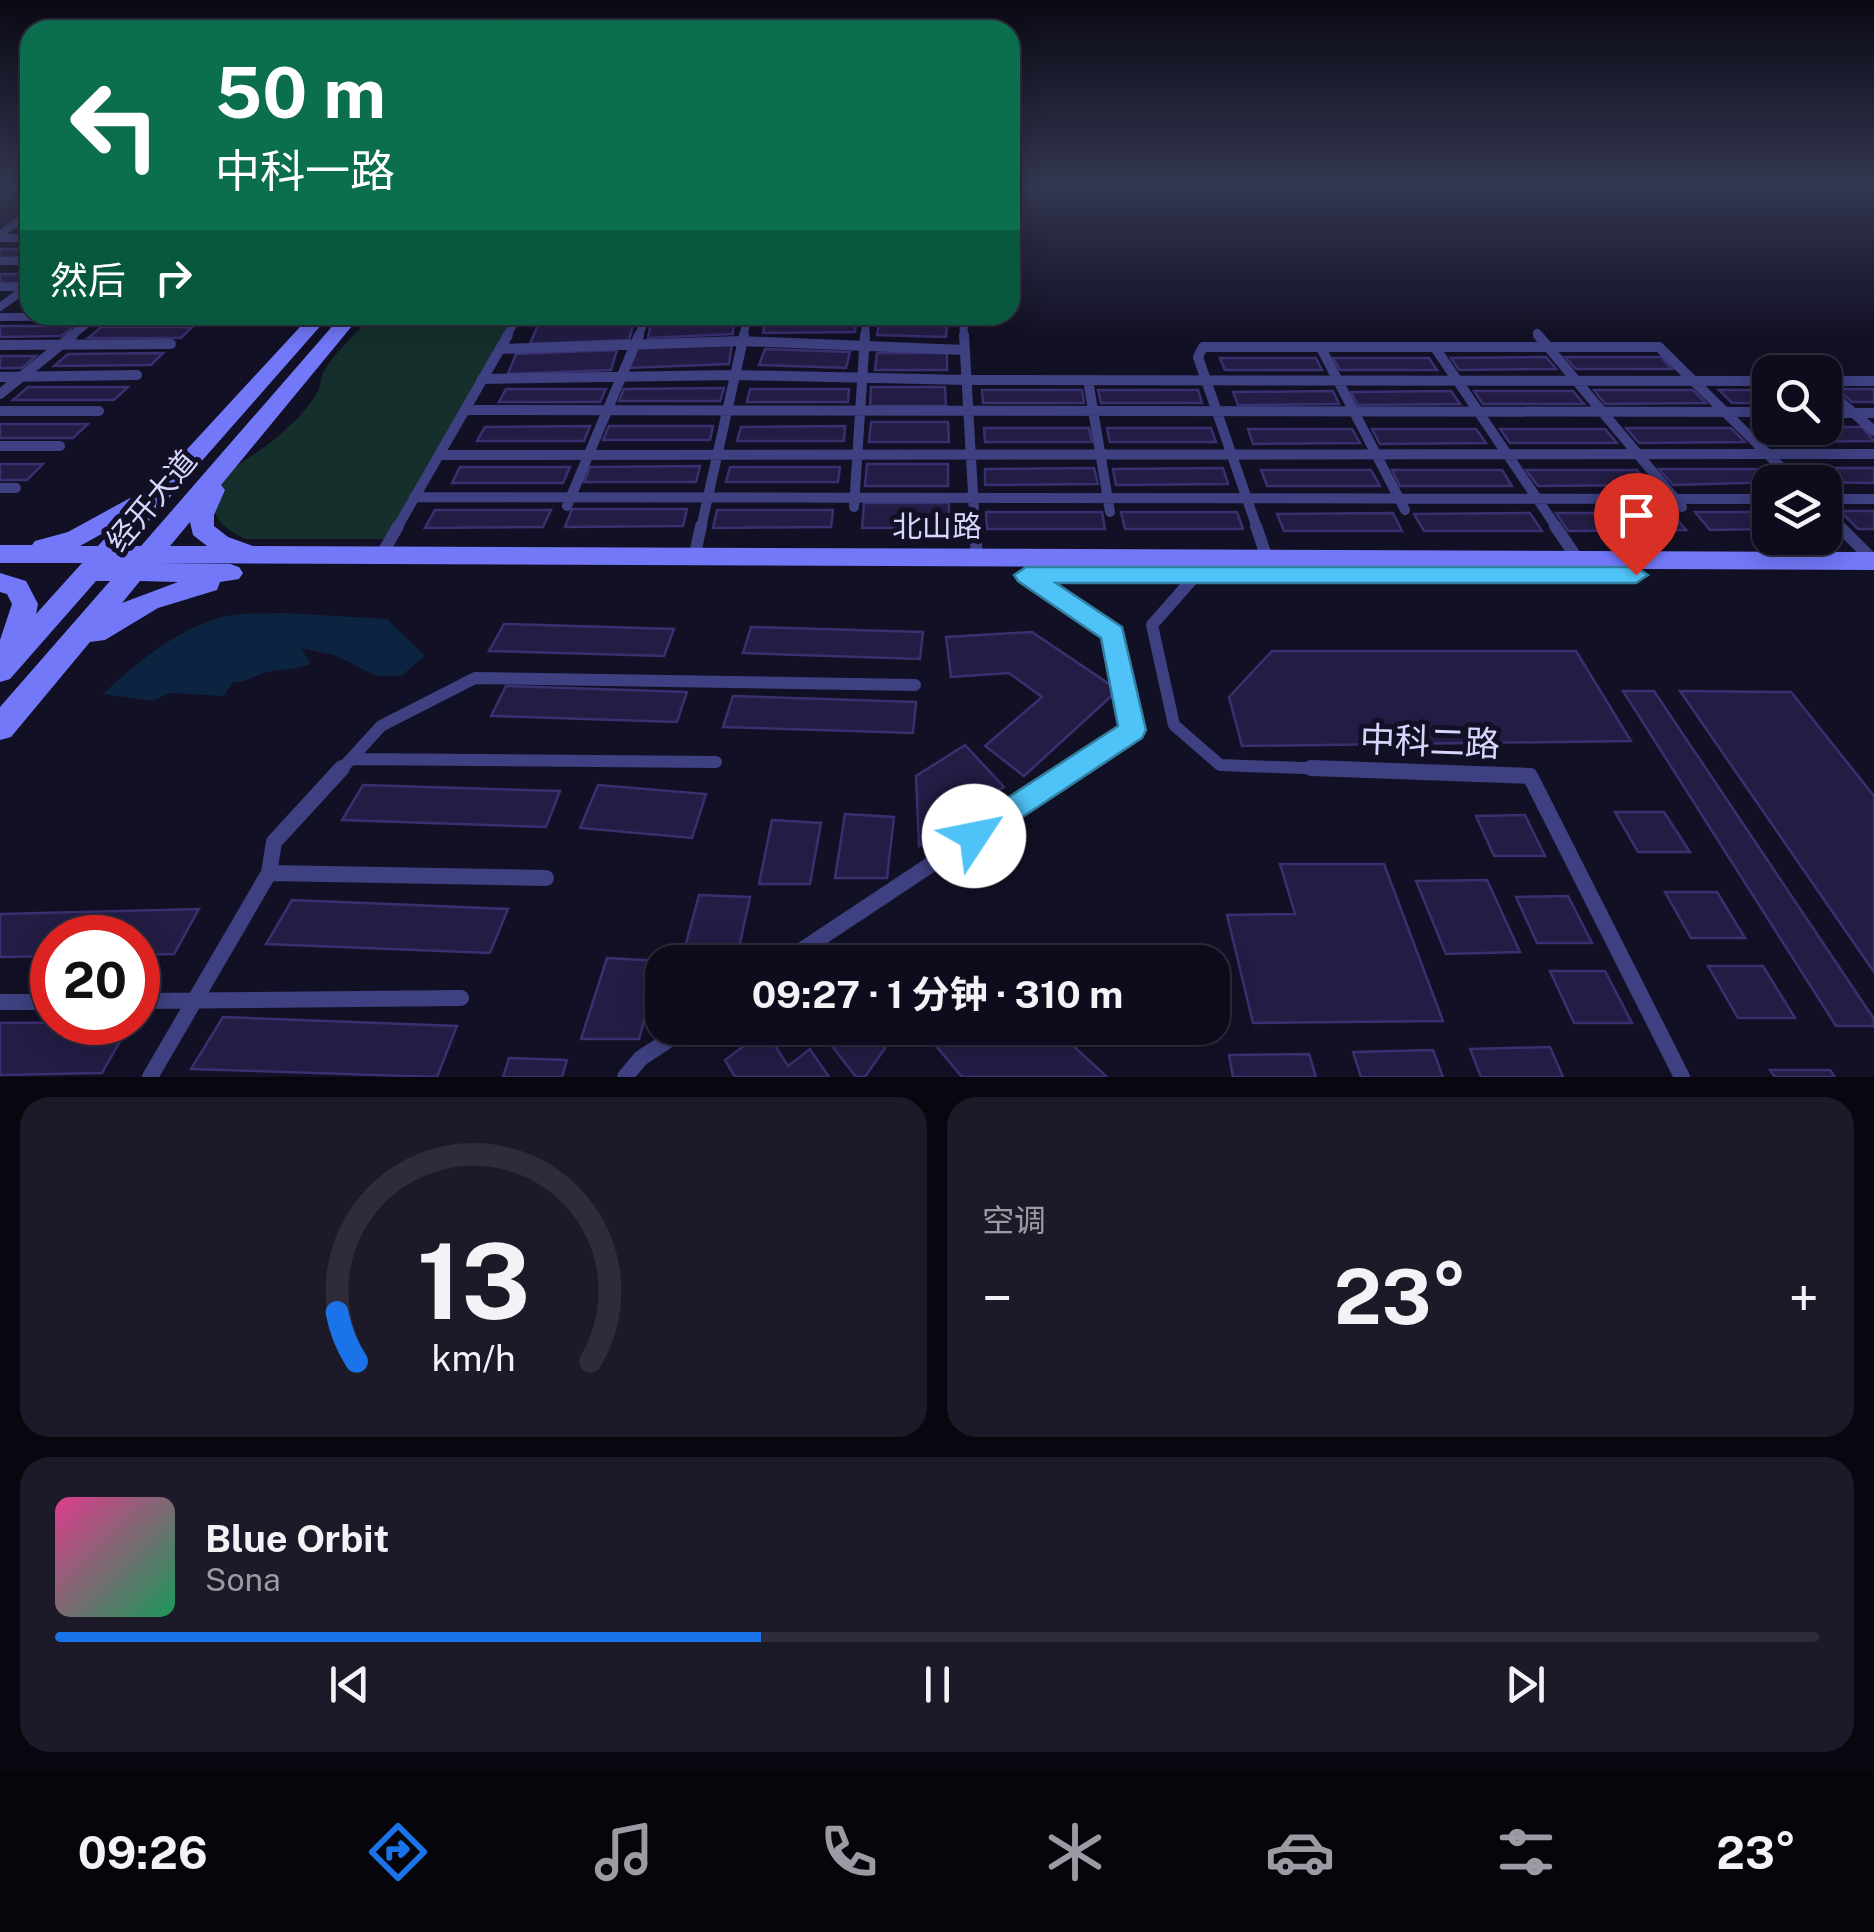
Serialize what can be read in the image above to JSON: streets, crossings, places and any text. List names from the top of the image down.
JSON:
{
  "streets": {
    "street": ["经开大道", "北山路"],
    "lane": ["中科二路"]
  },
  "crossings": [
    ["经开大道", "北山路"],
    ["北山路", "中科二路"]
  ],
  "page": {
    "turn": ["50 m", "中科一路"],
    "then": "然后",
    "limit": "20",
    "trip": "09:27 · 1 分钟 · 310 m",
    "tile": "空调",
    "heat": ["−", "23°", "+"],
    "song": ["Blue Orbit", "Sona"],
    "tabs": ["09:26", "23°"],
    "gauge": ["13", "km/h"]
  }
}
